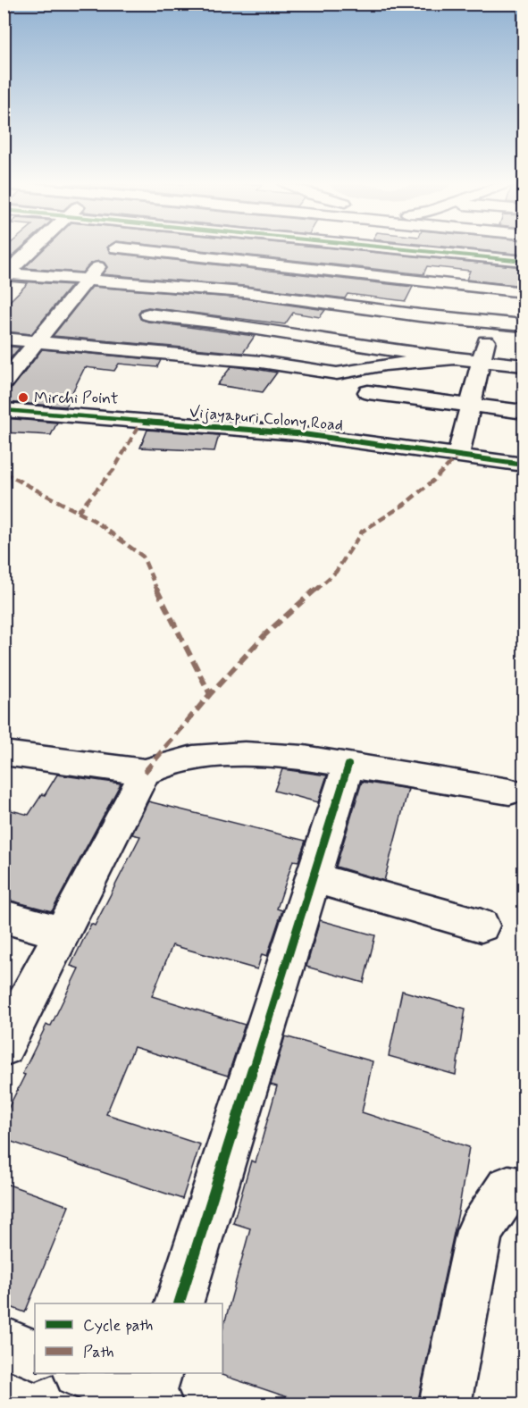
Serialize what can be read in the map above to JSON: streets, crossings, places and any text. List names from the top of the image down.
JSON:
{
  "streets": {
    "street": ["Vijayapuri Colony Road"]
  },
  "places": ["Mirchi Point"],
  "legend": ["Cycle path", "Path"]
}
